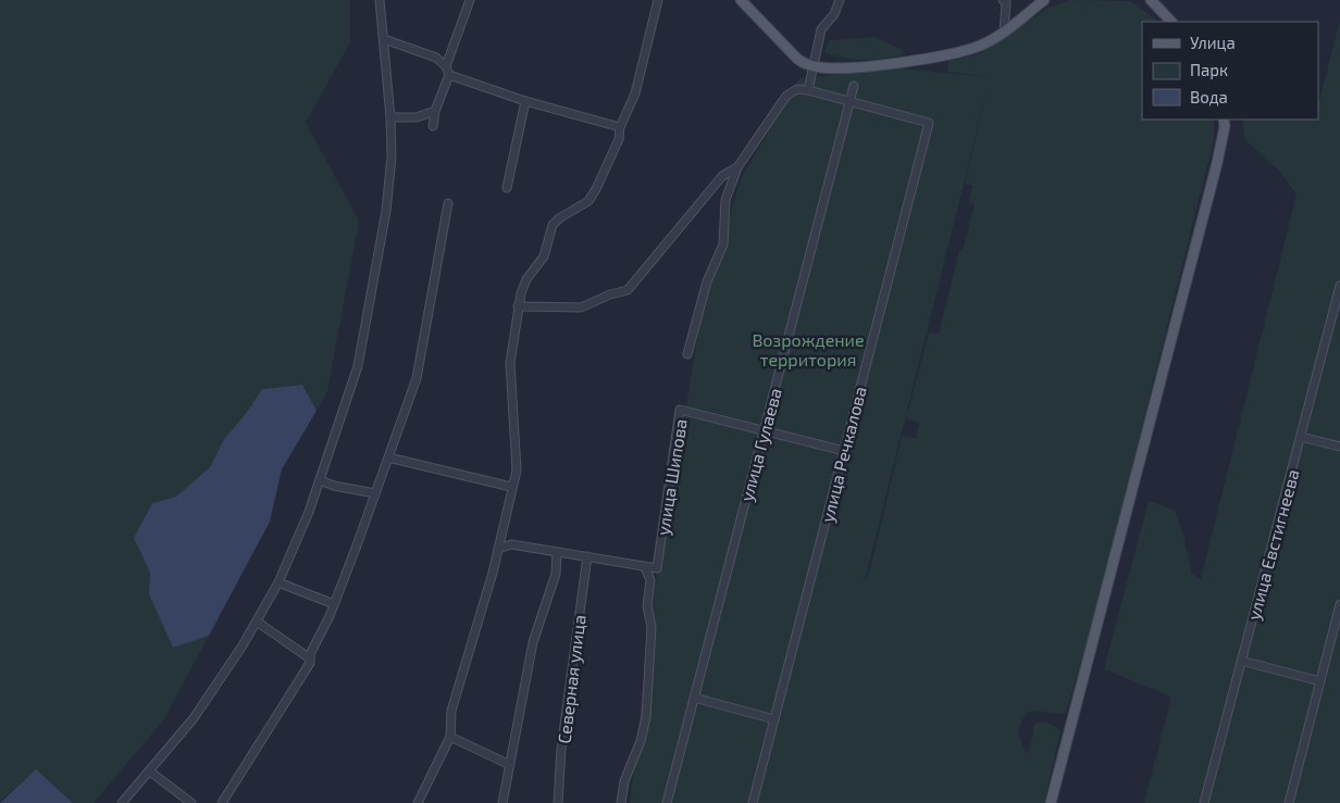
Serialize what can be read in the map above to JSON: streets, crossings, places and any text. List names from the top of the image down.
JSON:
{
  "streets": {
    "street": [
      "улица Гулаева",
      "улица Речкалова",
      "улица Шипова",
      "улица Евстигнеева",
      "Северная улица"
    ]
  },
  "crossings": [
    ["улица Гулаева", "улица Речкалова"],
    ["улица Гулаева", "улица Шипова"],
    ["улица Речкалова", "улица Шипова"]
  ],
  "parks": ["Возрождение территория"],
  "legend": ["Улица", "Парк", "Вода"]
}
